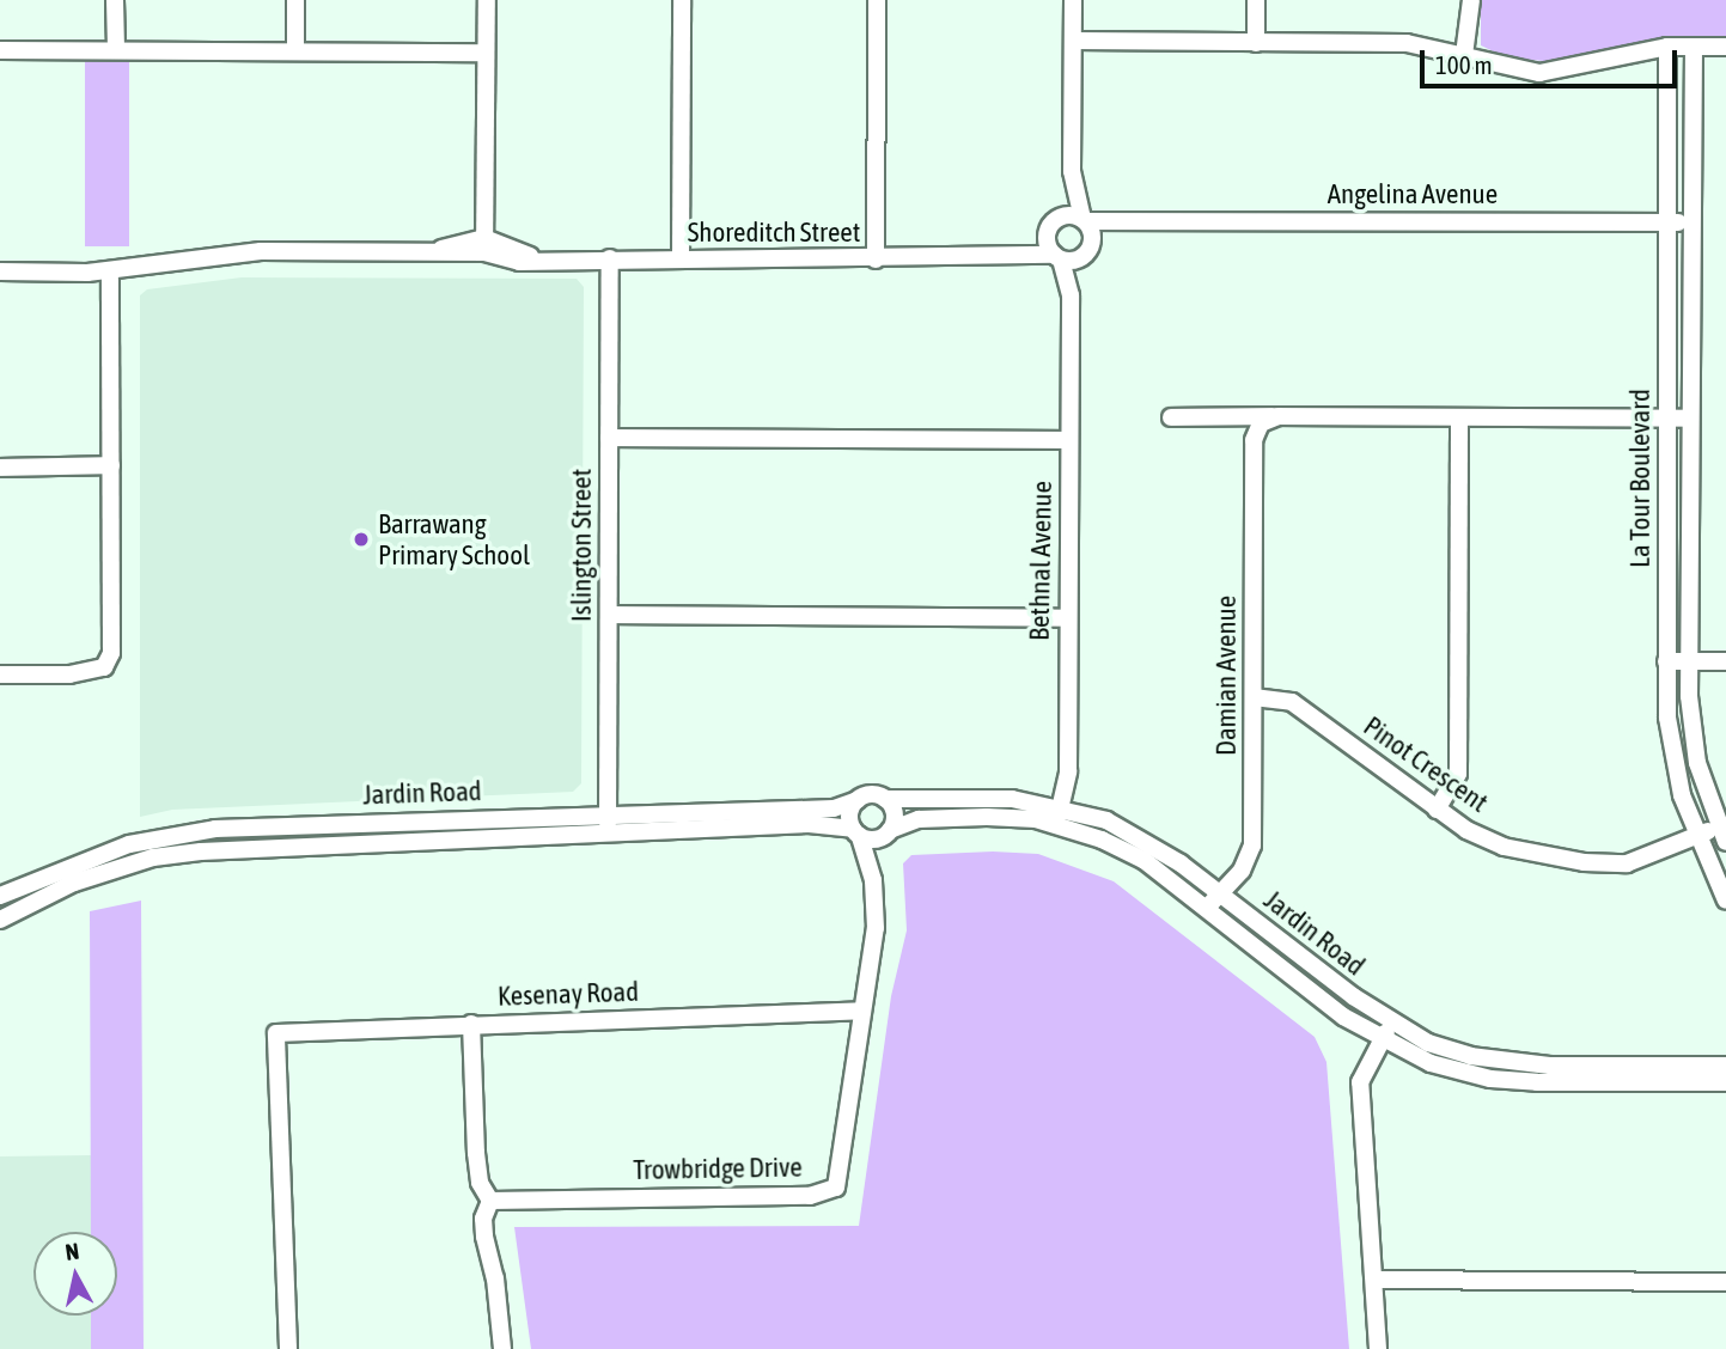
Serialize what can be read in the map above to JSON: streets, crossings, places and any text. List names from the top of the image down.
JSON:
{
  "streets": {
    "street": [
      "Angelina Avenue",
      "Shoreditch Street",
      "La Tour Boulevard",
      "Islington Street",
      "Bethnal Avenue",
      "Damian Avenue",
      "Pinot Crescent",
      "Jardin Road",
      "Kesenay Road",
      "Trowbridge Drive"
    ]
  },
  "crossings": [
    ["Angelina Avenue", "Shoreditch Street"],
    ["Angelina Avenue", "La Tour Boulevard"],
    ["Angelina Avenue", "Bethnal Avenue"],
    ["Shoreditch Street", "Islington Street"],
    ["Shoreditch Street", "Bethnal Avenue"],
    ["La Tour Boulevard", "Pinot Crescent"],
    ["Islington Street", "Jardin Road"],
    ["Bethnal Avenue", "Jardin Road"],
    ["Damian Avenue", "Pinot Crescent"],
    ["Damian Avenue", "Jardin Road"],
    ["Jardin Road", "Trowbridge Drive"],
    ["Kesenay Road", "Trowbridge Drive"]
  ],
  "places": ["Barrawang Primary School"],
  "scale_bar": "100 m",
  "north": "top"
}
